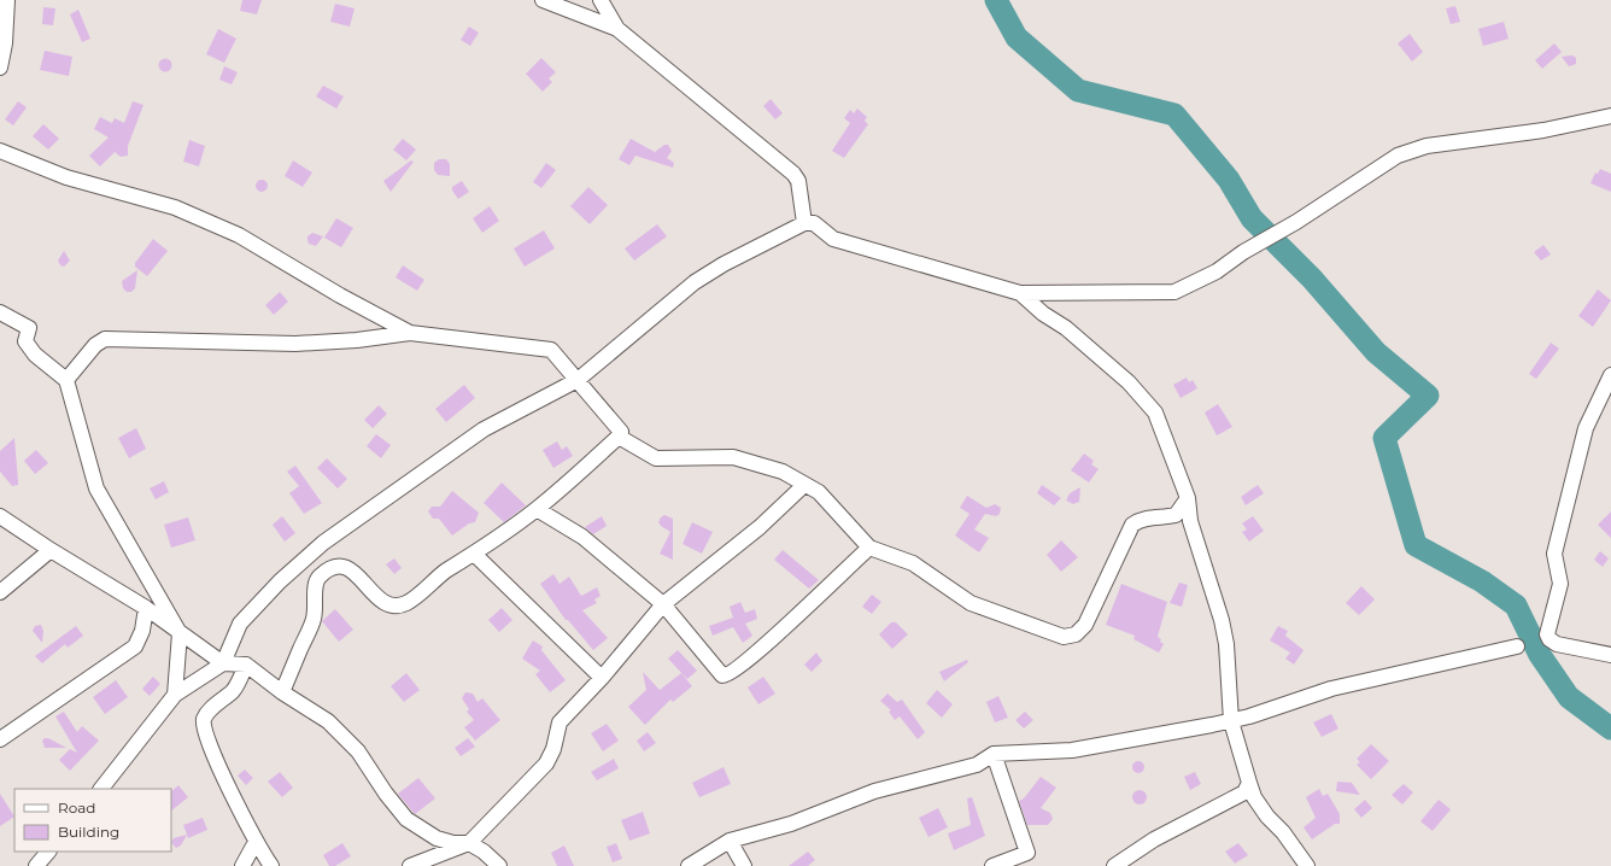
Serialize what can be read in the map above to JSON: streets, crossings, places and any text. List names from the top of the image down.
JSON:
{
  "legend": ["Road", "Building"]
}
